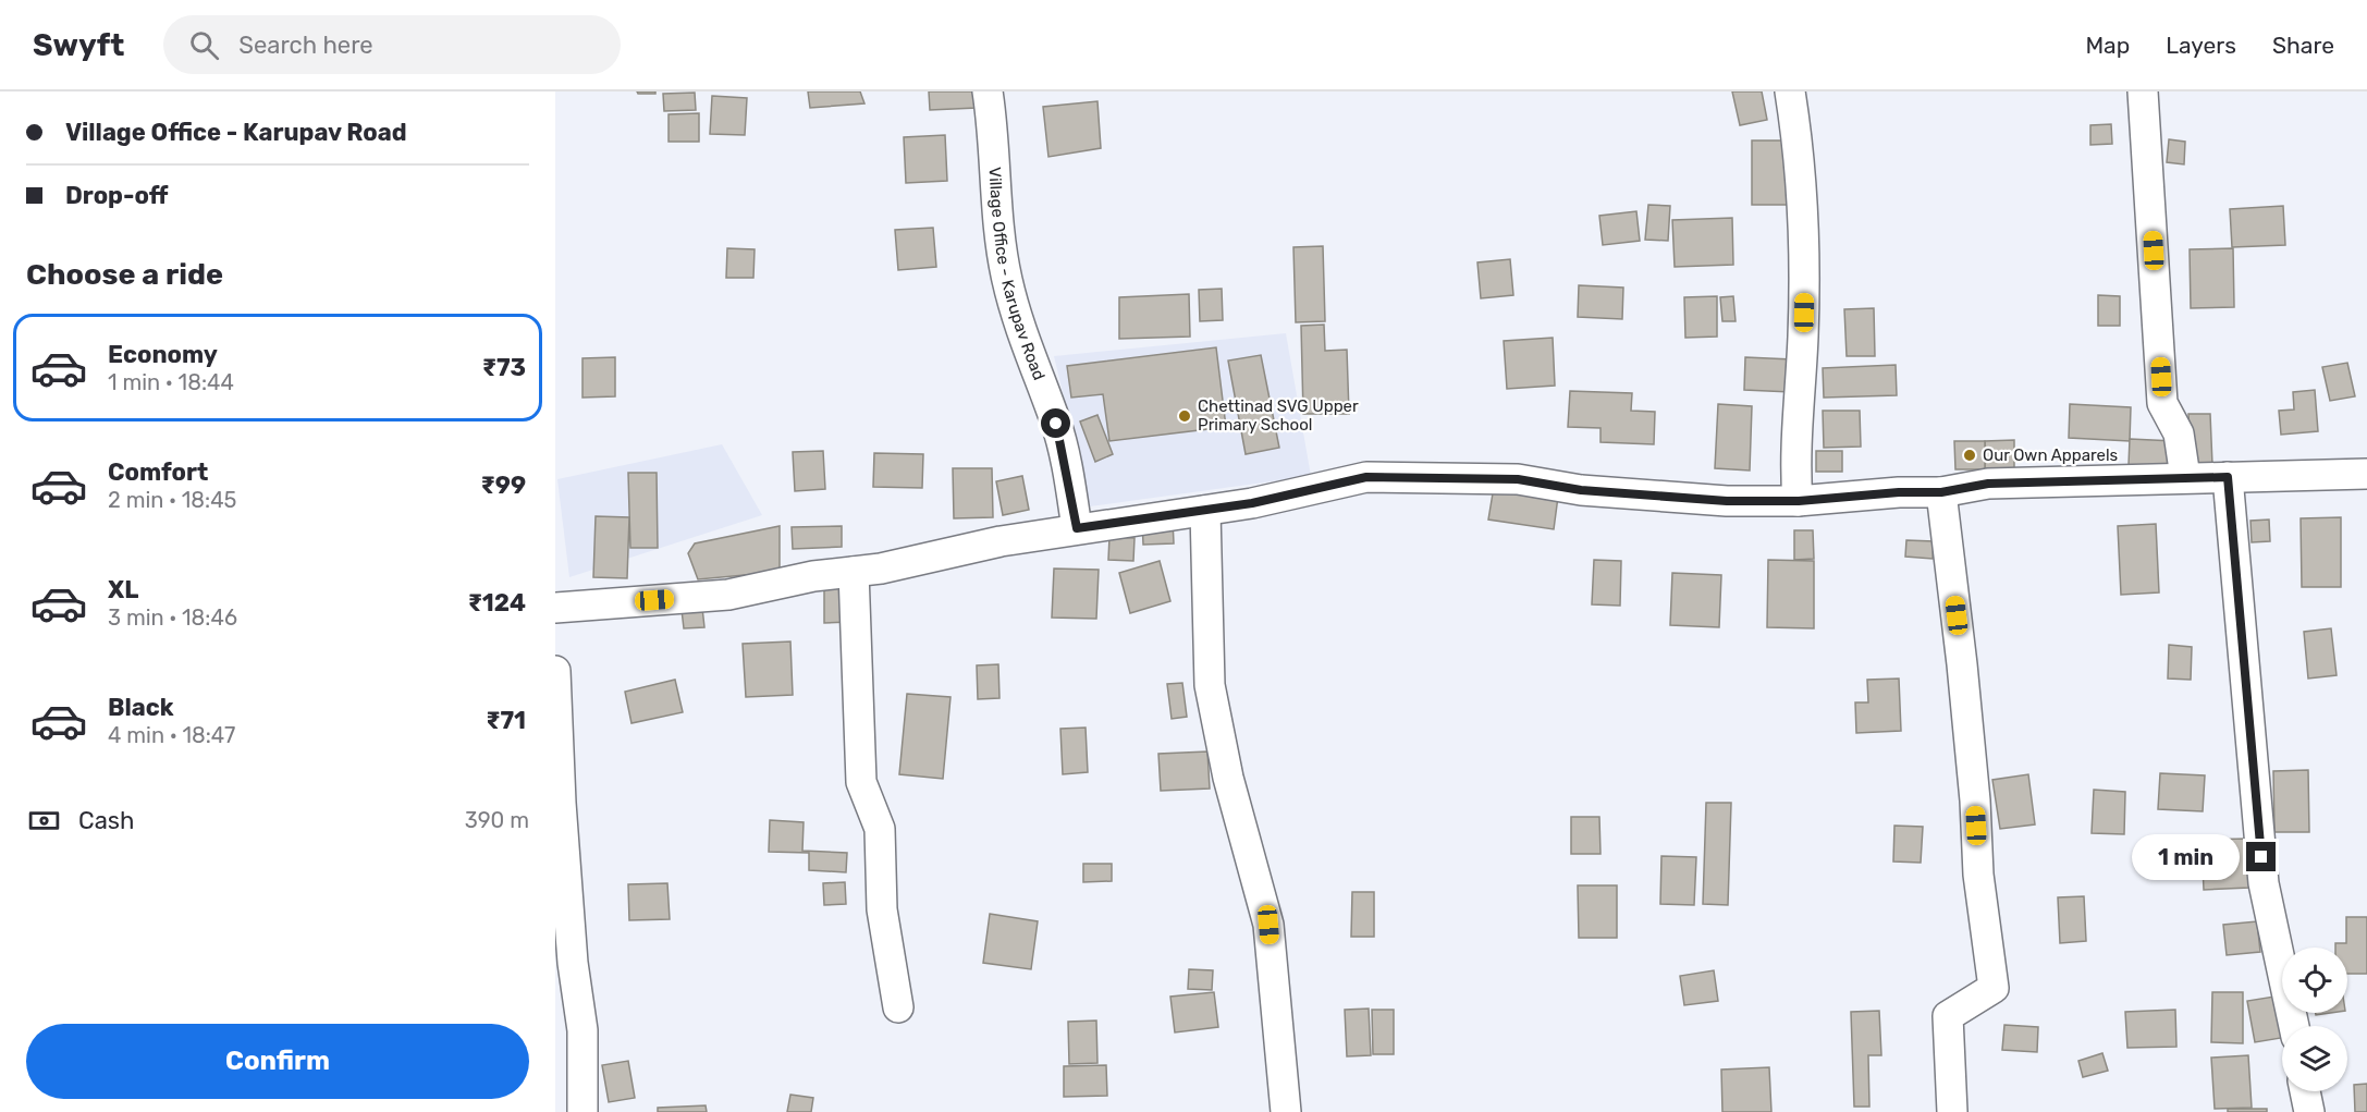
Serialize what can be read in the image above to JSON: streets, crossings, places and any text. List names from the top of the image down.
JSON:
{
  "streets": {
    "street": ["Village Office - Karupav Road"]
  },
  "places": ["Chettinad SVG Upper Primary School", "Our Own Apparels"],
  "page": {
    "header": "Swyft",
    "search": "Search here",
    "nav": ["Map", "Layers", "Share"],
    "banner": ["Village Office - Karupav Road", "Drop-off"],
    "heading": "Choose a ride",
    "list": [
      {
        "name": "Economy",
        "note": "1 min · 18:44",
        "value": "₹73"
      },
      {
        "name": "Comfort",
        "note": "2 min · 18:45",
        "value": "₹99"
      },
      {
        "name": "XL",
        "note": "3 min · 18:46",
        "value": "₹124"
      },
      {
        "name": "Black",
        "note": "4 min · 18:47",
        "value": "₹71"
      }
    ],
    "pay": ["Cash", "390 m"],
    "bubble": "1 min",
    "buttons": "Confirm"
  }
}
